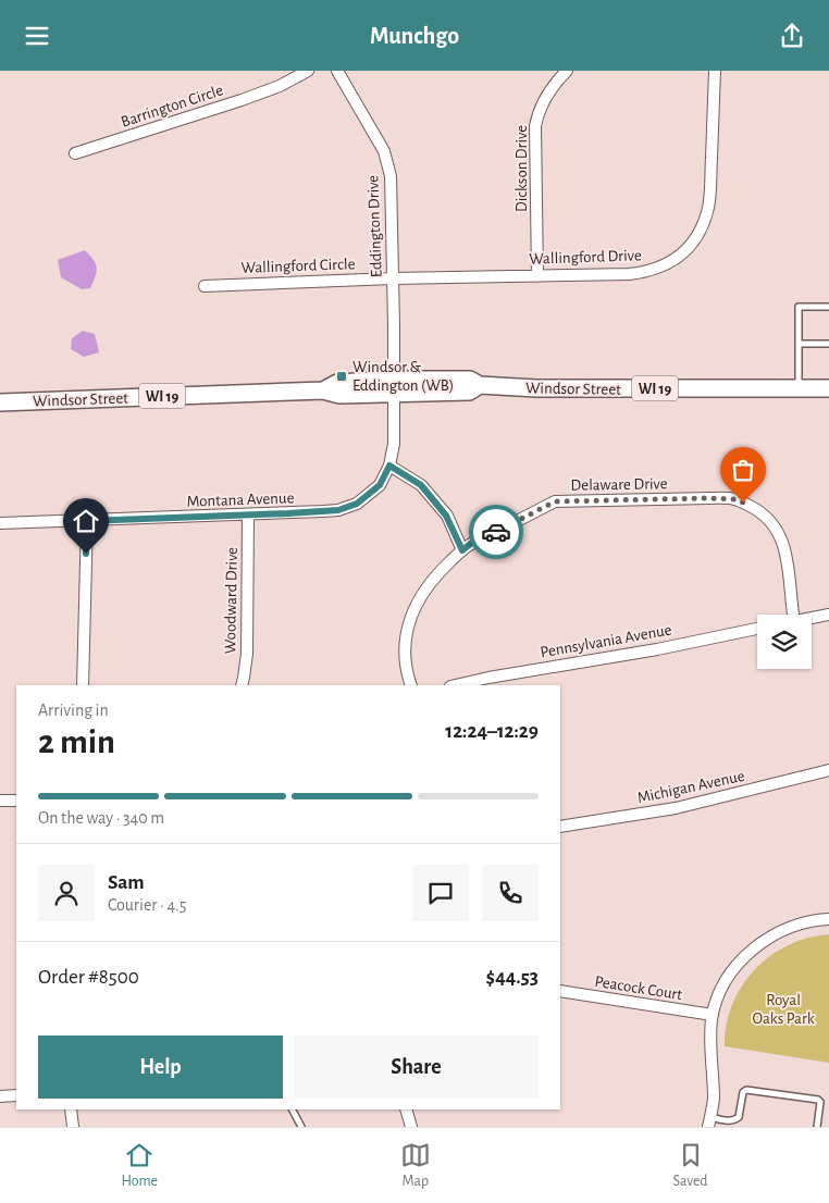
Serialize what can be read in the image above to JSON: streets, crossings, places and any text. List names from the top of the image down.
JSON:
{
  "streets": {
    "main road": ["Windsor Street", "WI 19"],
    "street": [
      "Barrington Circle",
      "Dickson Drive",
      "Eddington Drive",
      "Wallingford Drive",
      "Wallingford Circle",
      "Delaware Drive",
      "Montana Avenue",
      "Woodward Drive",
      "Pennsylvania Avenue",
      "Michigan Avenue",
      "Peacock Court"
    ]
  },
  "crossings": [
    ["Dickson Drive", "Wallingford Drive"],
    ["Eddington Drive", "Wallingford Drive"],
    ["Eddington Drive", "Wallingford Circle"],
    ["Eddington Drive", "Windsor Street"],
    ["Eddington Drive", "Montana Avenue"],
    ["Wallingford Drive", "Wallingford Circle"],
    ["Windsor Street", "Montana Avenue"],
    ["Montana Avenue", "Woodward Drive"]
  ],
  "parks": ["Royal Oaks Park"],
  "places": {
    "transit": ["Windsor & Eddington (WB)"]
  },
  "page": {
    "header": "Munchgo",
    "heading": ["2 min", "Arriving in", "12:24–12:29"],
    "panel": [
      "Sam",
      "Courier · 4.5",
      "Order #8500",
      "$44.53"
    ],
    "bar": "On the way · 340 m",
    "buttons": ["Help", "Share"],
    "tabs": ["Home", "Map", "Saved"]
  }
}
